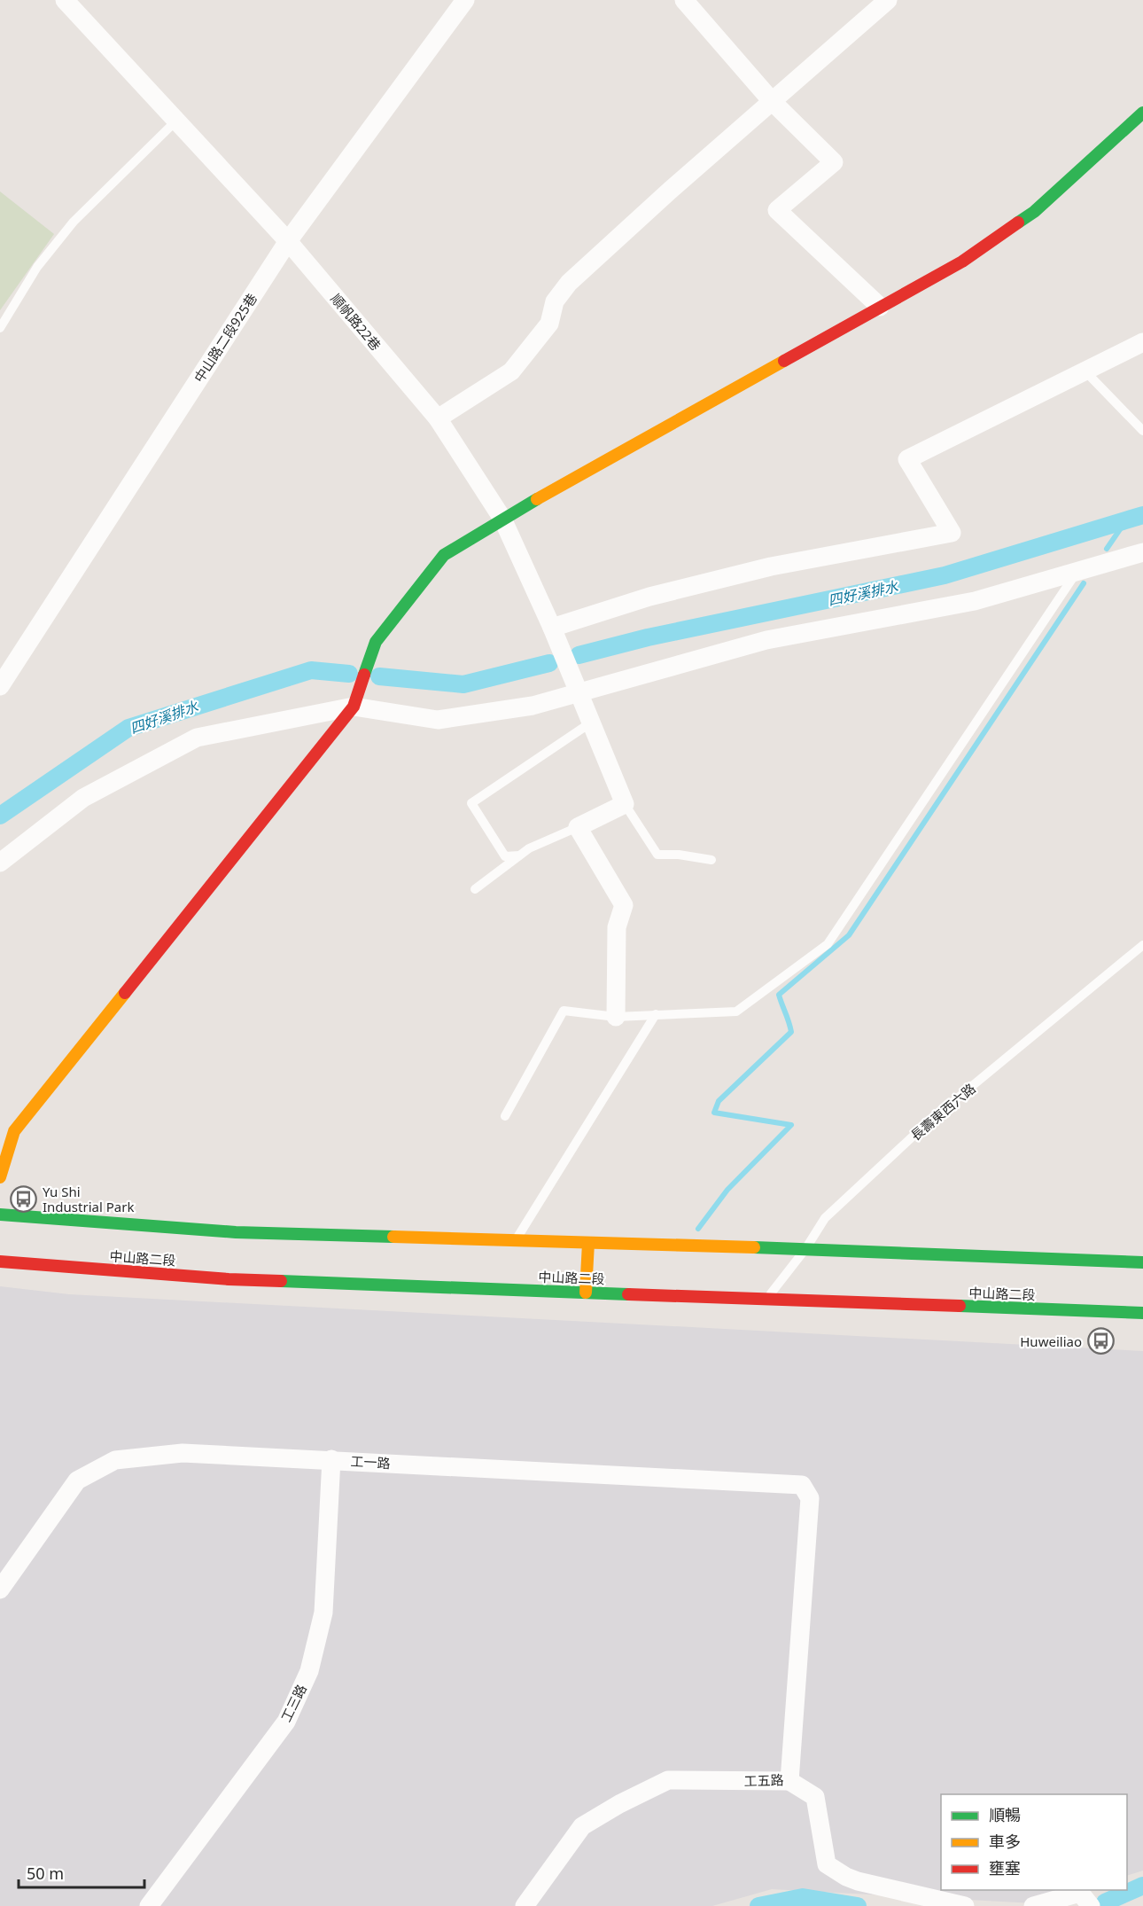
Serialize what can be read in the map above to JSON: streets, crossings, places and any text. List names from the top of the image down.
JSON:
{
  "streets": {
    "main road": ["中山路二段"],
    "street": [
      "順帆路22巷",
      "中山路二段925巷",
      "工一路",
      "工三路",
      "工五路"
    ],
    "lane": ["長壽東西六路"]
  },
  "crossings": [
    ["順帆路22巷", "中山路二段925巷"],
    ["長壽東西六路", "中山路二段"],
    ["工一路", "工三路"],
    ["工一路", "工五路"]
  ],
  "water": ["四好溪排水"],
  "places": {
    "bus stop": ["Yu Shi Industrial Park", "Huweiliao"]
  },
  "legend": ["順暢", "車多", "壅塞"],
  "scale_bar": "50 m"
}
